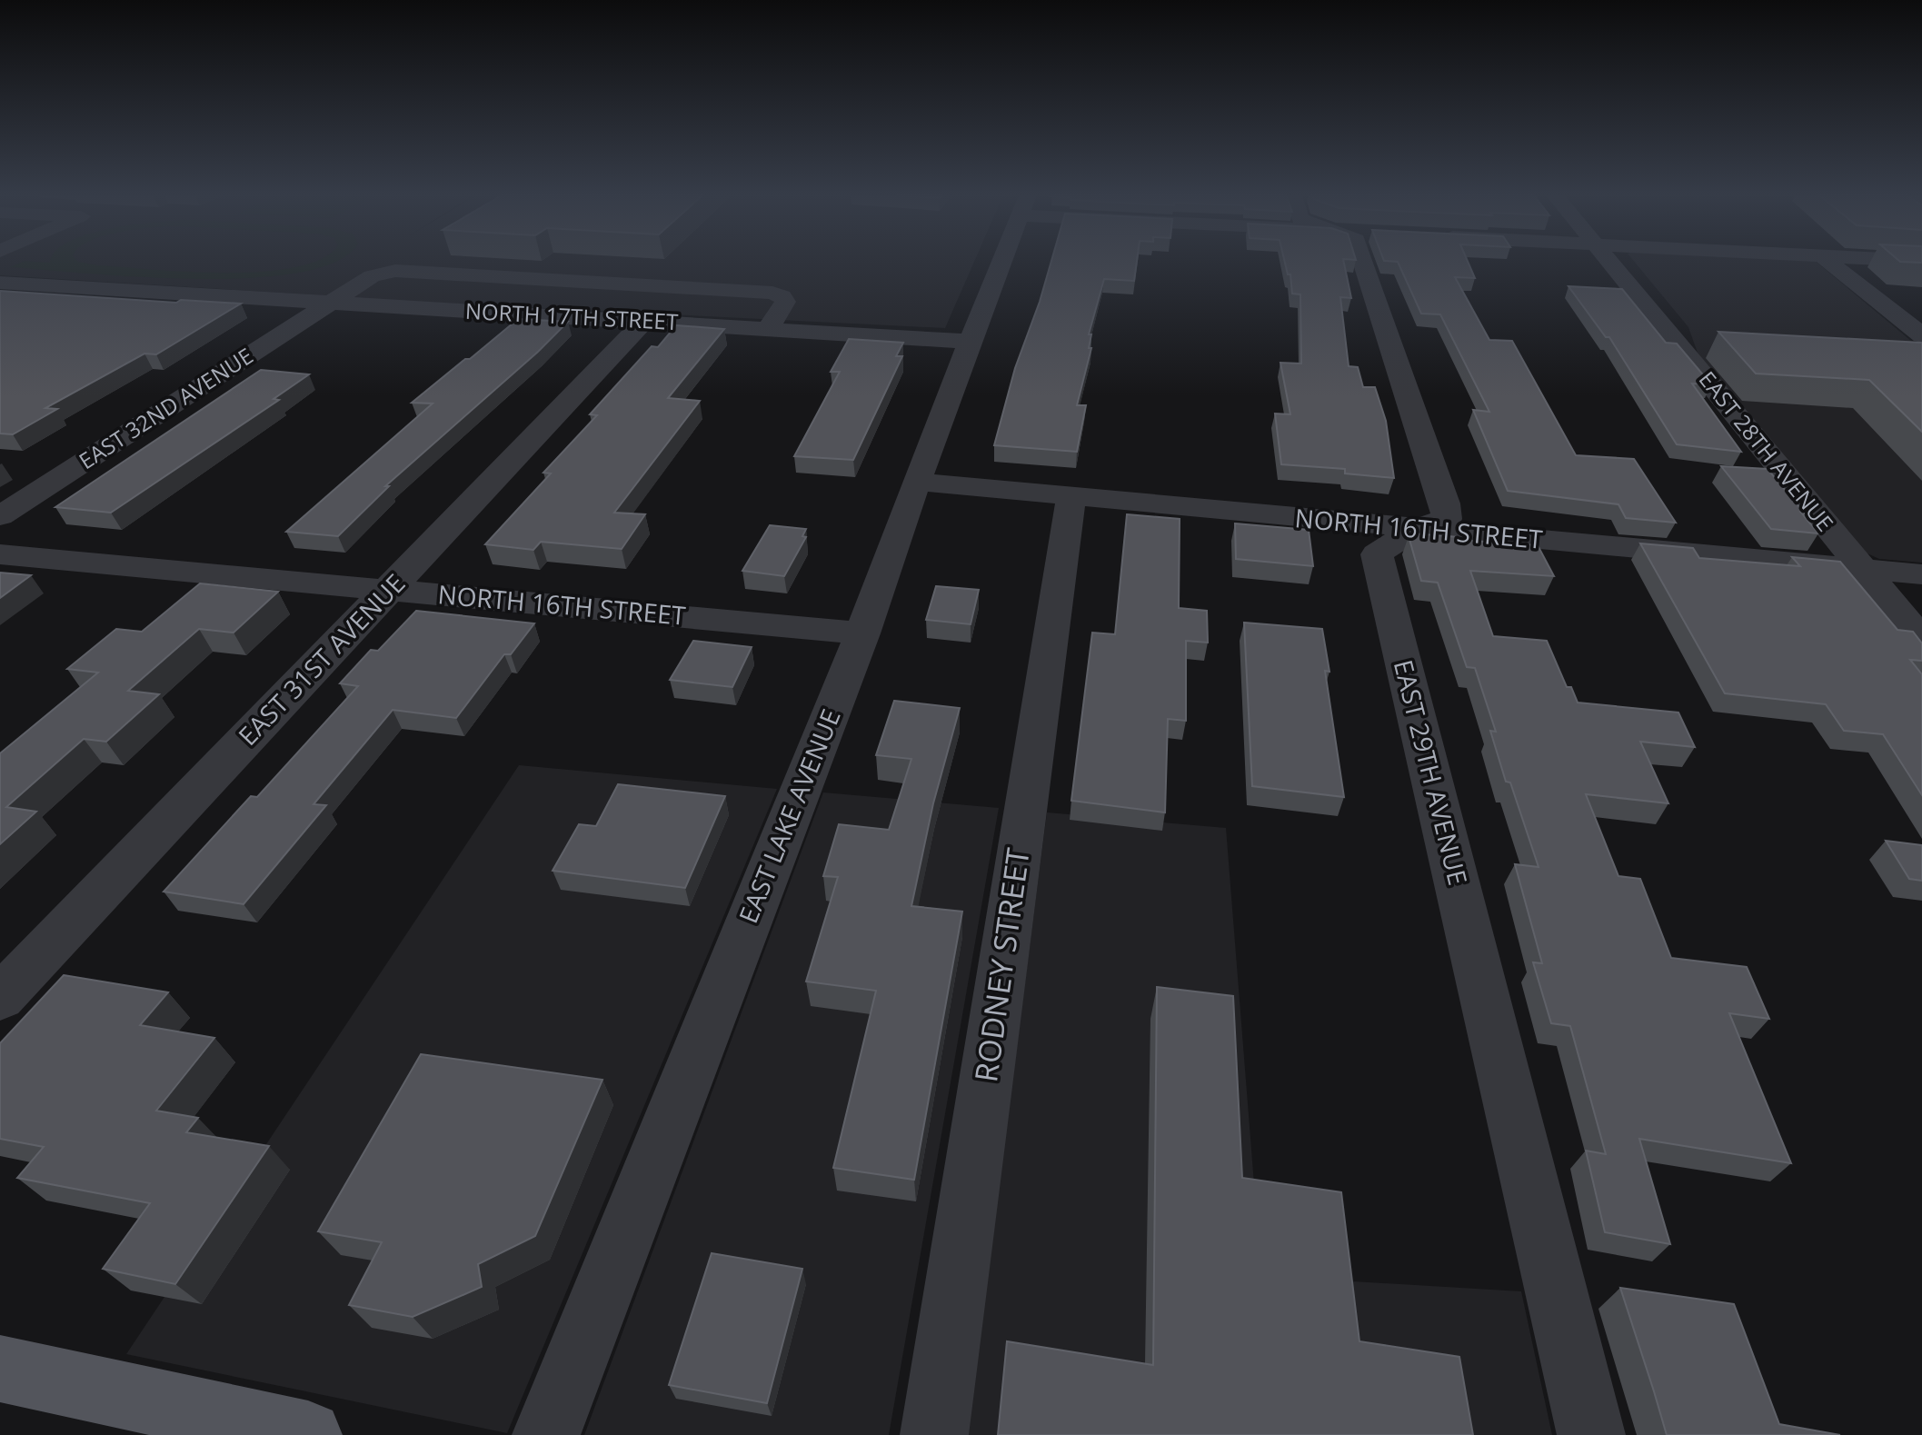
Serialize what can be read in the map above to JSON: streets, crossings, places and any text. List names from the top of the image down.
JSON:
{
  "streets": {
    "street": [
      "NORTH 17TH STREET",
      "EAST 32ND AVENUE",
      "EAST 28TH AVENUE",
      "NORTH 16TH STREET",
      "EAST 31ST AVENUE",
      "EAST 29TH AVENUE",
      "EAST LAKE AVENUE",
      "RODNEY STREET"
    ]
  },
  "crossings": [
    ["NORTH 17TH STREET", "EAST 32ND AVENUE"],
    ["NORTH 17TH STREET", "EAST 31ST AVENUE"],
    ["NORTH 17TH STREET", "EAST LAKE AVENUE"],
    ["EAST 28TH AVENUE", "NORTH 16TH STREET"],
    ["NORTH 16TH STREET", "EAST 31ST AVENUE"],
    ["NORTH 16TH STREET", "EAST 29TH AVENUE"],
    ["NORTH 16TH STREET", "EAST LAKE AVENUE"],
    ["NORTH 16TH STREET", "RODNEY STREET"]
  ]
}
